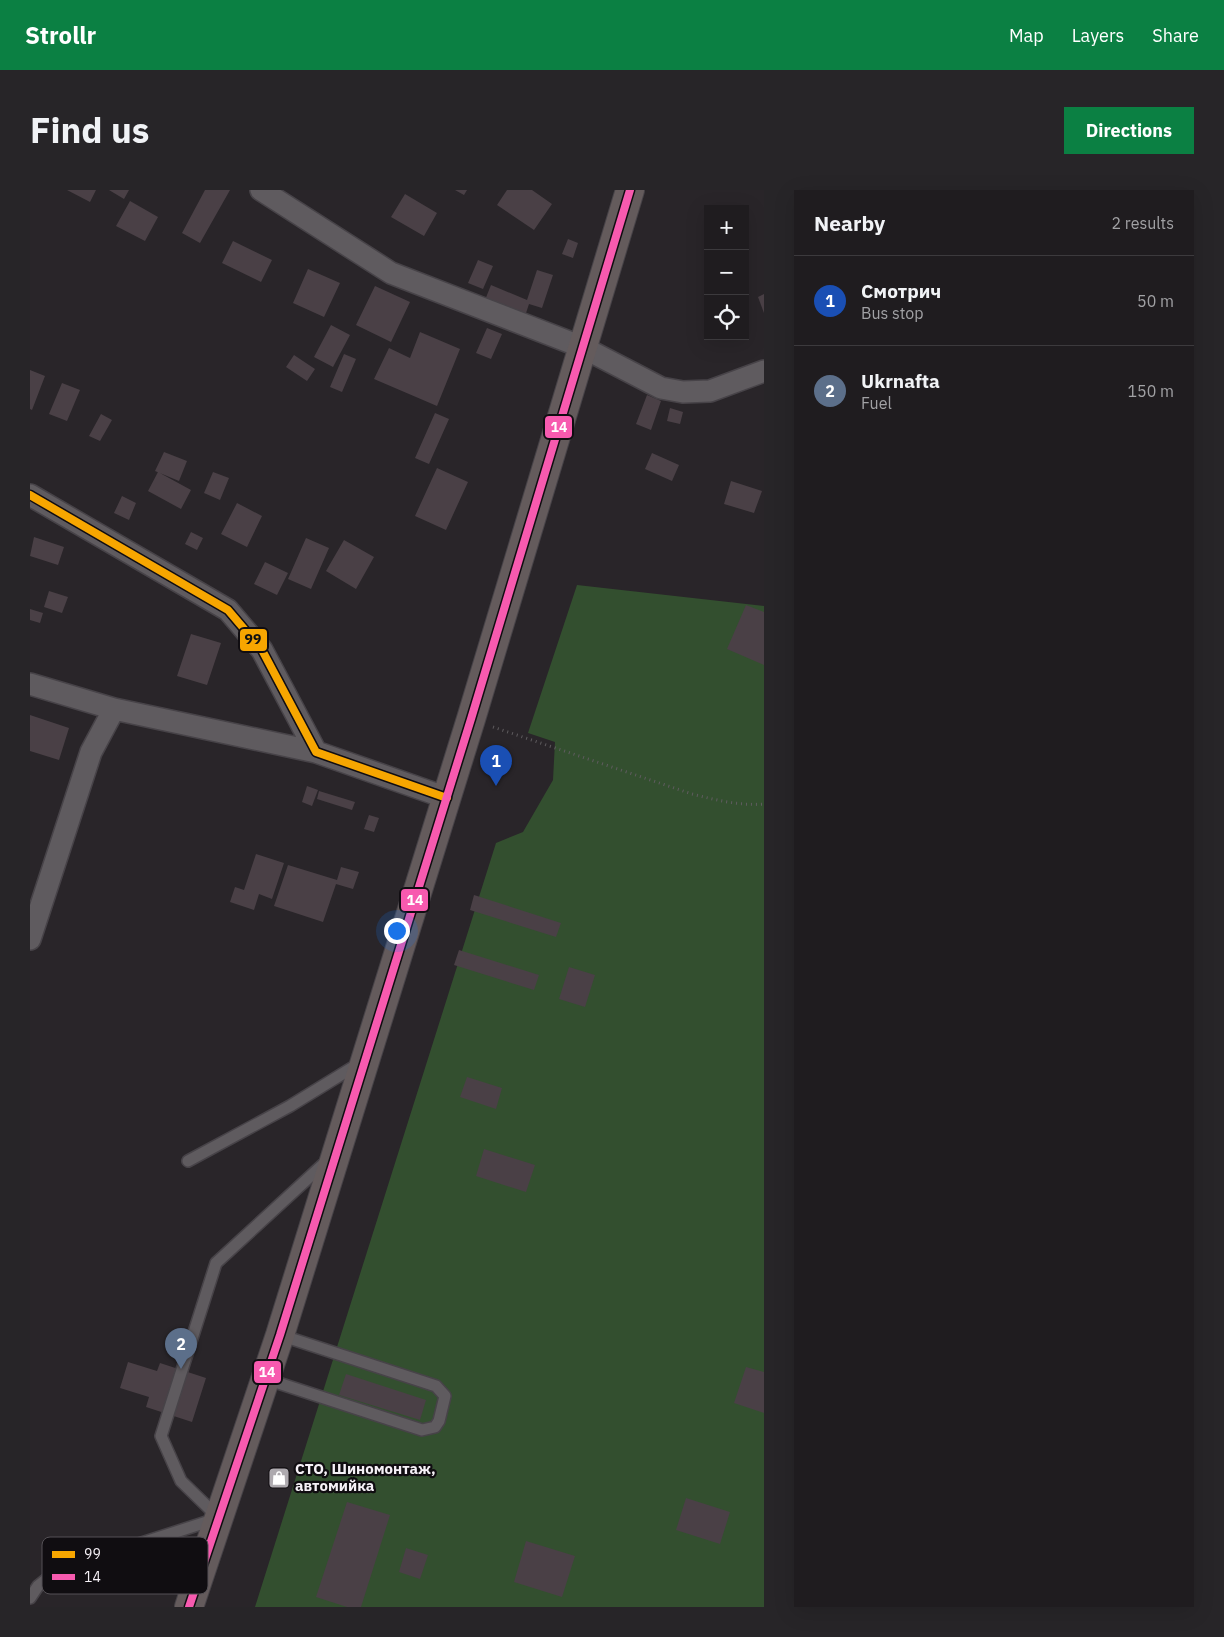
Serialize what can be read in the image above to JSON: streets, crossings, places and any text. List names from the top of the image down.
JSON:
{
  "places": {
    "shop": ["СТО, Шиномонтаж, автомийка"]
  },
  "lines": ["transit line 14", "transit line 99"],
  "legend": ["99", "14"],
  "page": {
    "header": "Strollr",
    "nav": ["Map", "Layers", "Share"],
    "title": "Find us",
    "buttons": "Directions",
    "heading": ["Nearby", "2 results"],
    "map_buttons": ["+", "−"],
    "list": [
      {
        "mark": "1",
        "name": "Смотрич",
        "note": "Bus stop",
        "value": "50 m"
      },
      {
        "mark": "2",
        "name": "Ukrnafta",
        "note": "Fuel",
        "value": "150 m"
      }
    ],
    "pins": ["1", "2"]
  }
}
